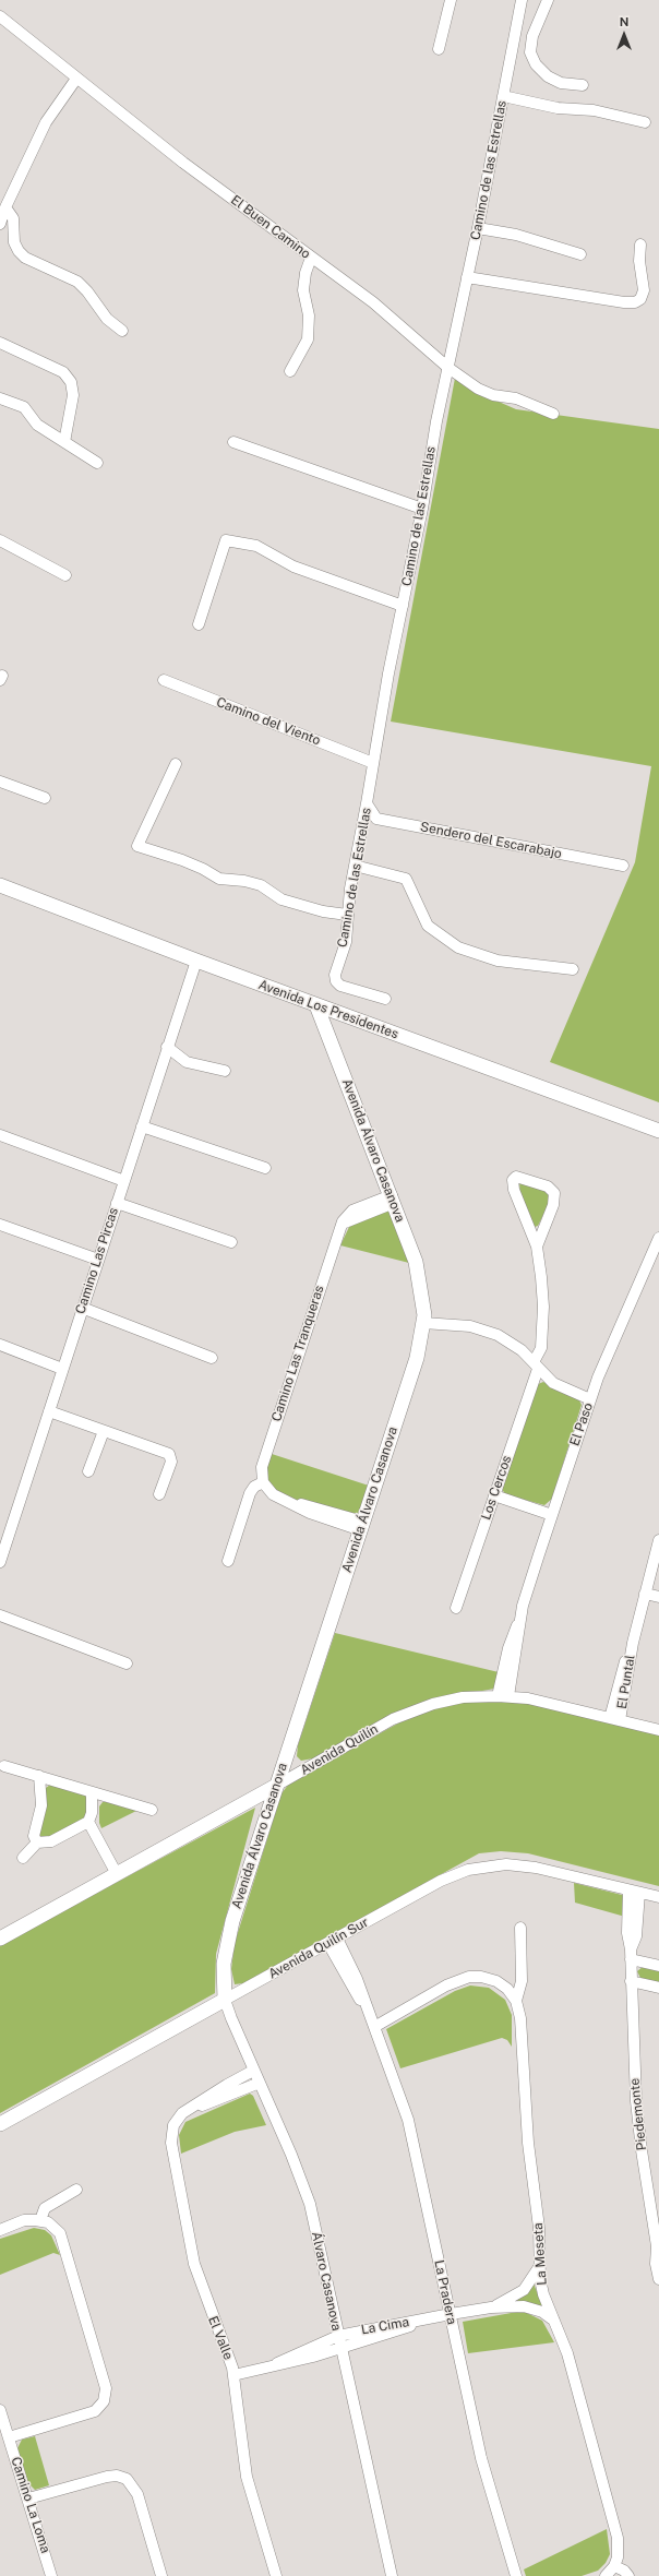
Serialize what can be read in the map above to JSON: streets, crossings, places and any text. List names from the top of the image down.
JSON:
{
  "streets": {
    "street": [
      "Camino de las Estrellas",
      "El Buen Camino",
      "Camino del Viento",
      "Sendero del Escarabajo",
      "Avenida Los Presidentes",
      "Avenida Álvaro Casanova",
      "Camino Las Pircas",
      "Camino Las Tranqueras",
      "El Paso",
      "Los Cercos",
      "El Puntal",
      "Avenida Quilín",
      "Avenida Quilín Sur",
      "Piedemonte",
      "La Meseta",
      "Álvaro Casanova",
      "La Pradera",
      "La Cima",
      "El Valle",
      "Camino La Loma"
    ]
  },
  "crossings": [
    ["Camino de las Estrellas", "El Buen Camino"],
    ["Camino de las Estrellas", "Camino del Viento"],
    ["Camino de las Estrellas", "Sendero del Escarabajo"],
    ["Avenida Los Presidentes", "Avenida Álvaro Casanova"],
    ["Avenida Los Presidentes", "Camino Las Pircas"],
    ["Avenida Álvaro Casanova", "Camino Las Tranqueras"],
    ["Avenida Álvaro Casanova", "Avenida Quilín"],
    ["Avenida Álvaro Casanova", "Avenida Quilín Sur"],
    ["Avenida Álvaro Casanova", "Álvaro Casanova"],
    ["El Paso", "Avenida Quilín"],
    ["El Puntal", "Avenida Quilín"],
    ["Avenida Quilín Sur", "Piedemonte"],
    ["Avenida Quilín Sur", "Álvaro Casanova"],
    ["Avenida Quilín Sur", "La Pradera"],
    ["La Meseta", "La Cima"],
    ["Álvaro Casanova", "La Cima"],
    ["Álvaro Casanova", "El Valle"],
    ["La Pradera", "La Cima"],
    ["La Cima", "El Valle"]
  ],
  "north": "top"
}
